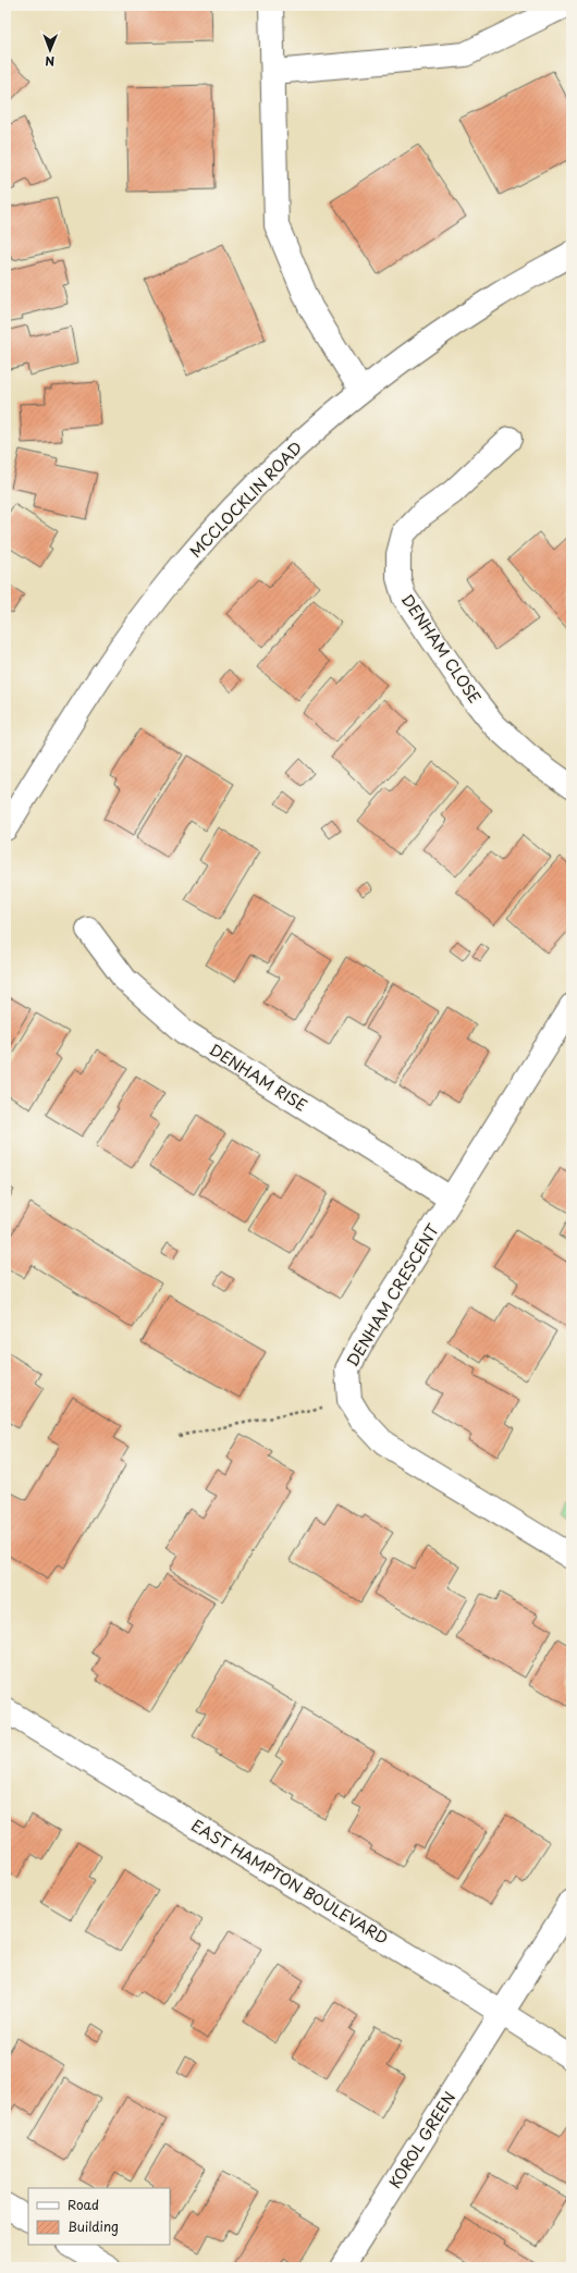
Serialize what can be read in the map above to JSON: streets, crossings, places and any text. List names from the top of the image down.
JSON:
{
  "streets": {
    "street": [
      "MCCLOCKLIN ROAD",
      "DENHAM CLOSE",
      "DENHAM RISE",
      "DENHAM CRESCENT",
      "EAST HAMPTON BOULEVARD",
      "KOROL GREEN"
    ]
  },
  "crossings": [
    ["DENHAM RISE", "DENHAM CRESCENT"],
    ["EAST HAMPTON BOULEVARD", "KOROL GREEN"]
  ],
  "legend": ["Road", "Building"],
  "north": "bottom"
}
